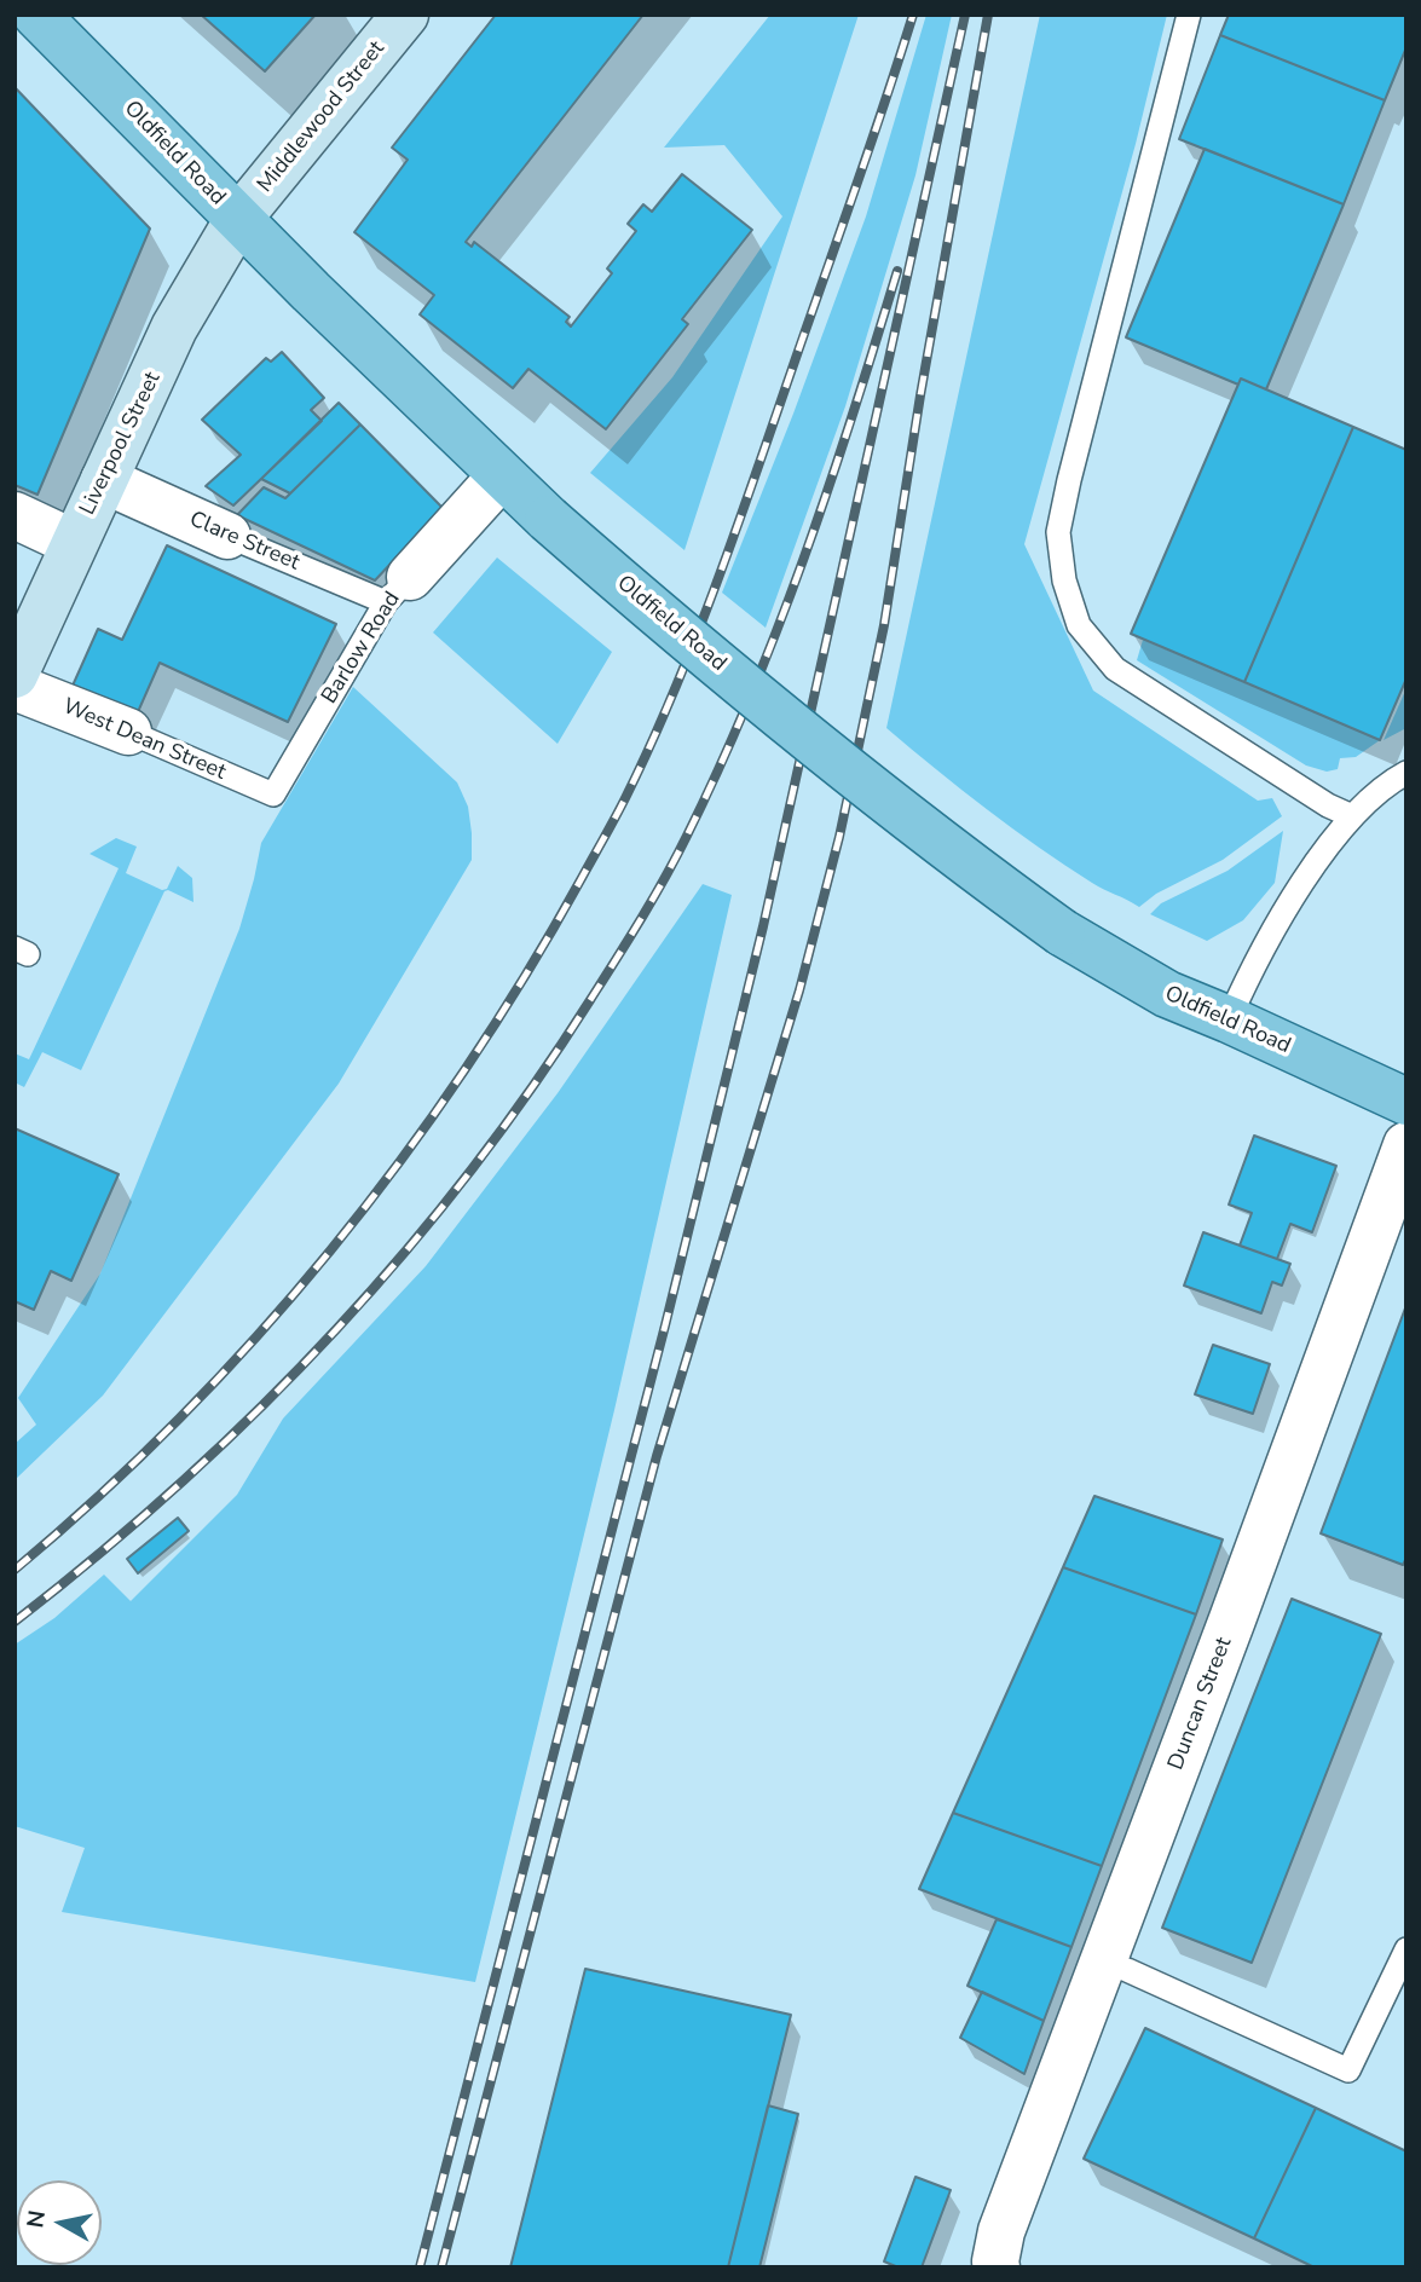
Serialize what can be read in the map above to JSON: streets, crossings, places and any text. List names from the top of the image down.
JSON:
{
  "streets": {
    "main road": ["Oldfield Road"],
    "street": [
      "Middlewood Street",
      "Liverpool Street",
      "Clare Street",
      "Barlow Road",
      "West Dean Street",
      "Duncan Street"
    ]
  },
  "crossings": [
    ["Middlewood Street", "Oldfield Road"],
    ["Middlewood Street", "Liverpool Street"],
    ["Oldfield Road", "Liverpool Street"],
    ["Oldfield Road", "Barlow Road"],
    ["Liverpool Street", "Clare Street"],
    ["Clare Street", "Barlow Road"],
    ["Barlow Road", "West Dean Street"]
  ],
  "north": "left"
}
